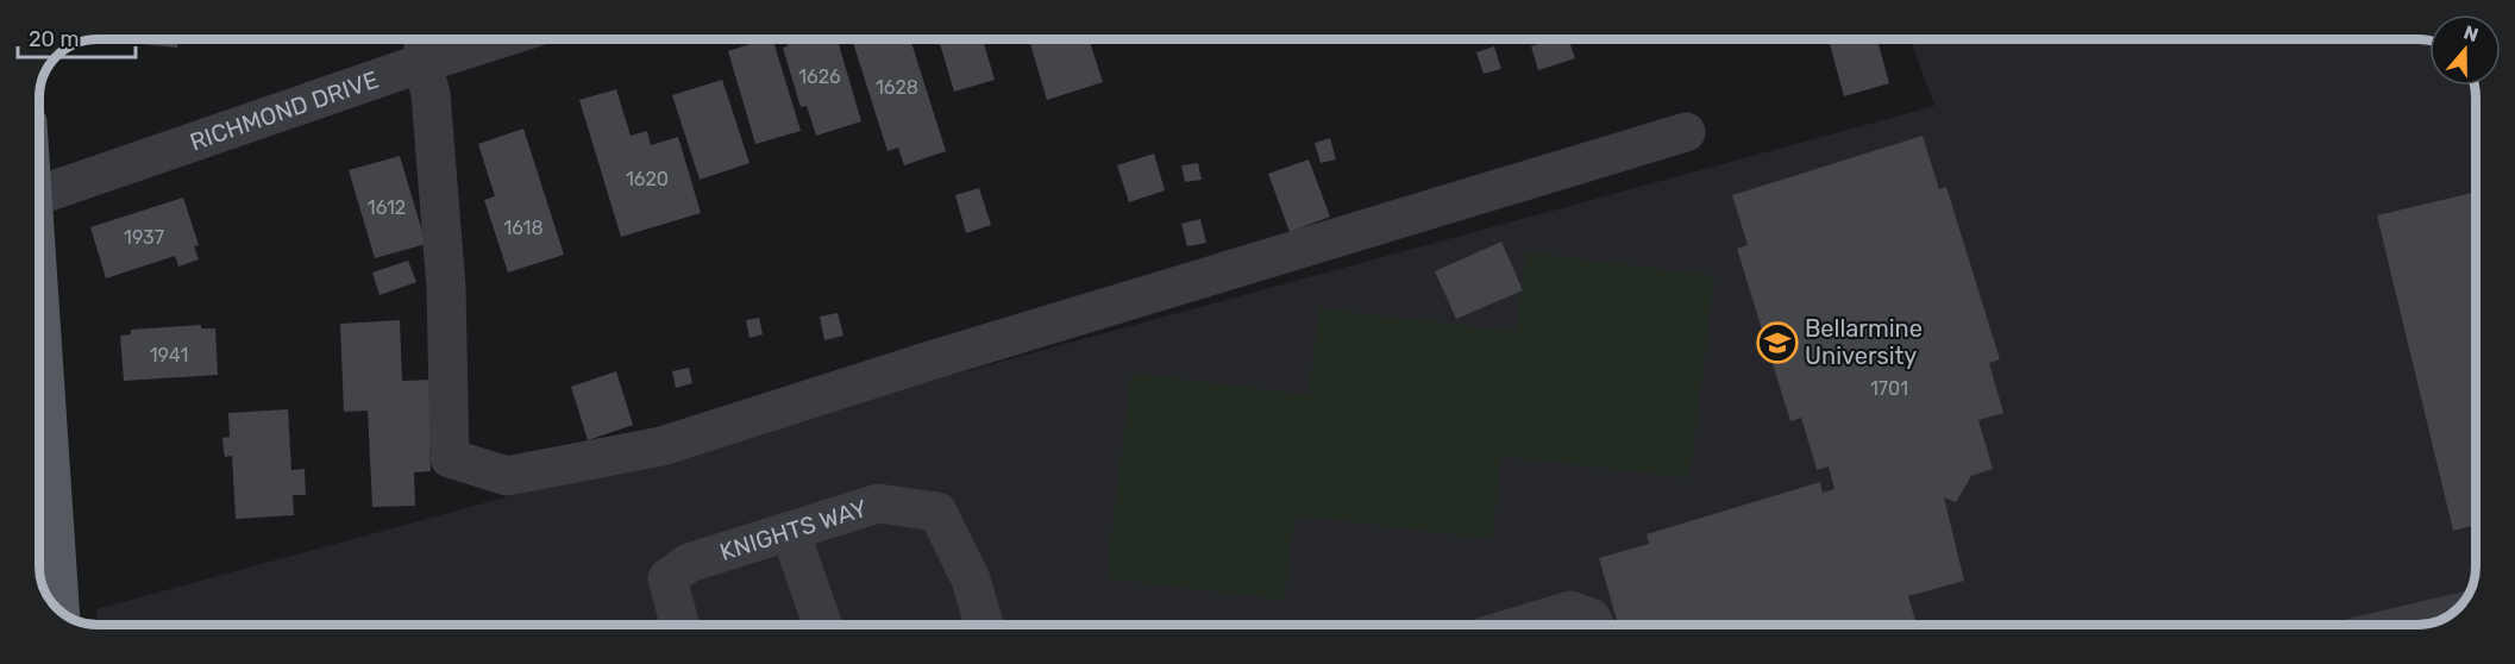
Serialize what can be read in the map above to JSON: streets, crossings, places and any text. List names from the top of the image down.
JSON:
{
  "streets": {
    "street": ["RICHMOND DRIVE", "KNIGHTS WAY"]
  },
  "places": {
    "school or university": ["Bellarmine University"]
  },
  "house_numbers": [
    "1626",
    "1628",
    "1620",
    "1612",
    "1618",
    "1937",
    "1941",
    "1701"
  ],
  "scale_bar": "20 m",
  "north": "top"
}
